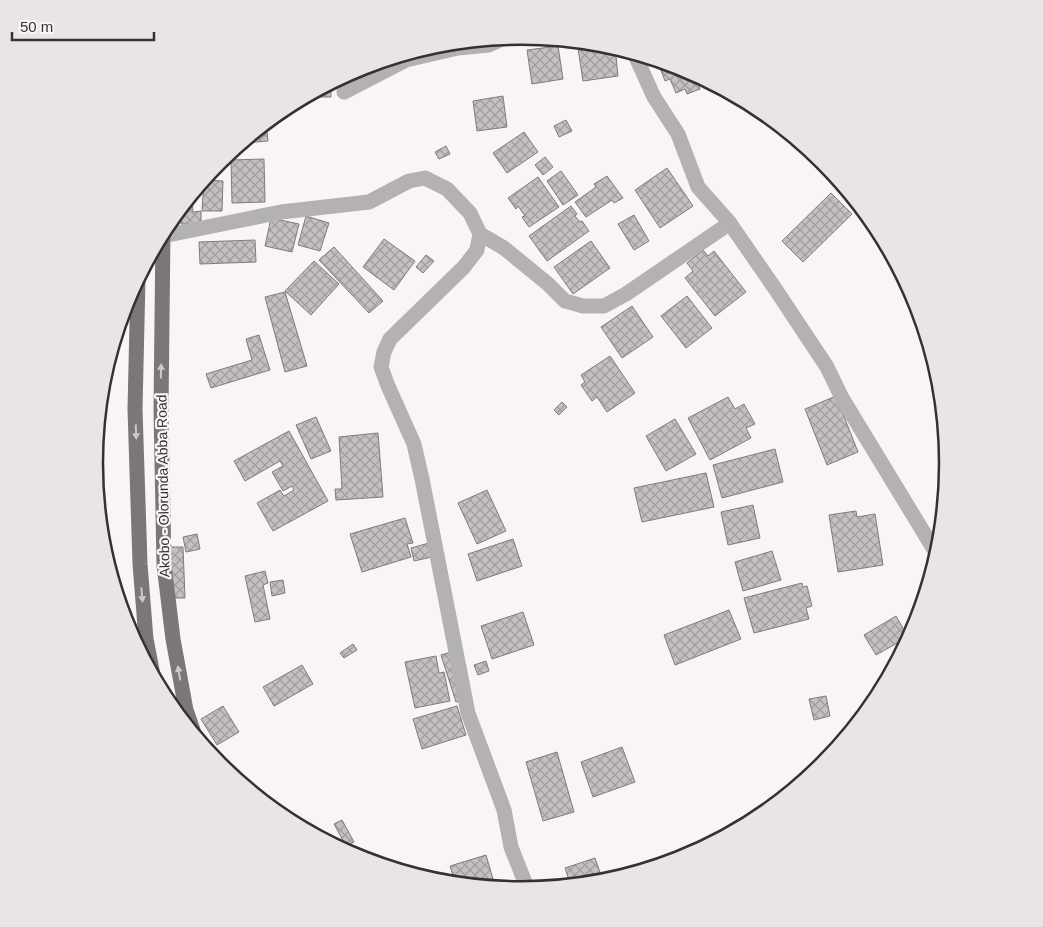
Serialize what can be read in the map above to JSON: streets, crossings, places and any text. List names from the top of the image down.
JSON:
{
  "streets": {
    "main road": ["Akobo - Olorunda Abba Road"]
  },
  "scale_bar": "50 m"
}
